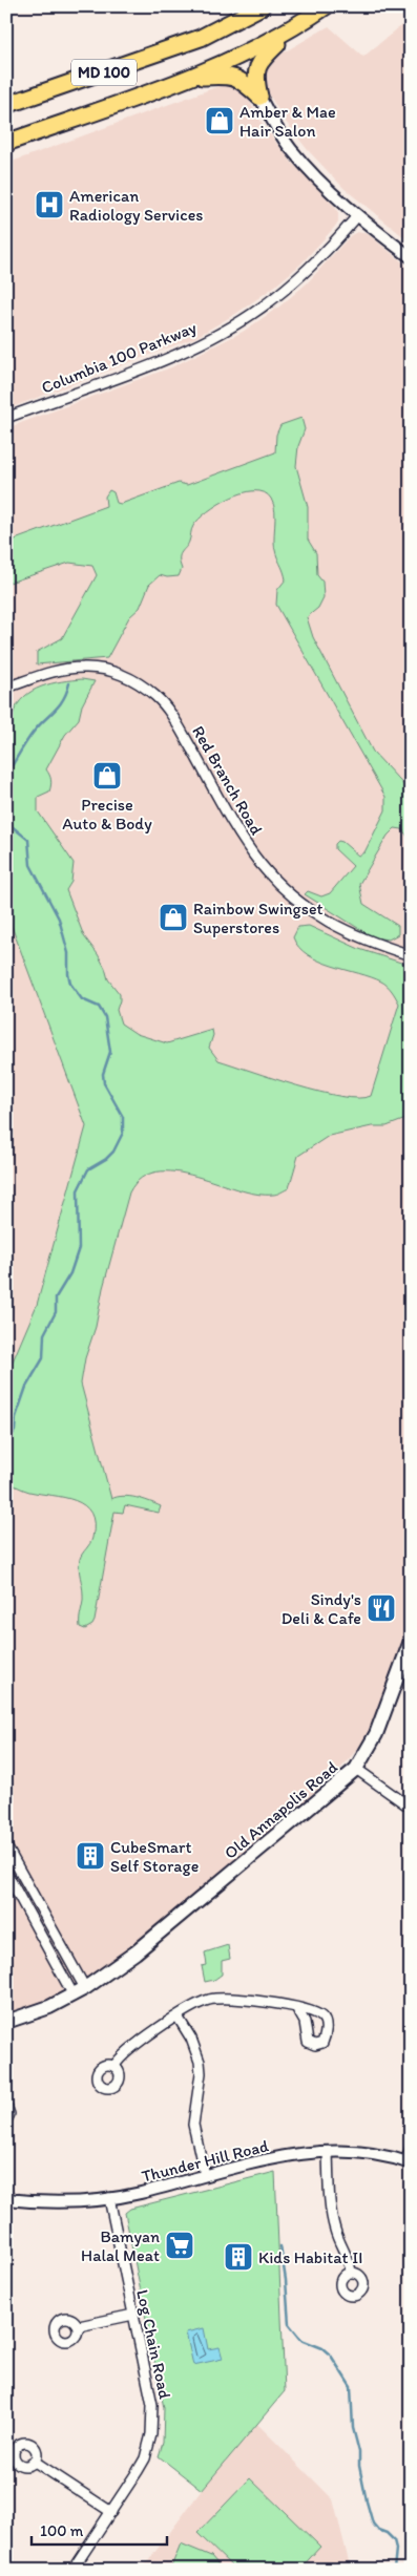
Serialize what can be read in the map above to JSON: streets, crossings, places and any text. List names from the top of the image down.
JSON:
{
  "streets": {
    "highway": ["MD 100"],
    "main road": ["Old Annapolis Road"],
    "street": [
      "Columbia 100 Parkway",
      "Red Branch Road",
      "Thunder Hill Road",
      "Log Chain Road"
    ]
  },
  "crossings": [
    ["Thunder Hill Road", "Log Chain Road"]
  ],
  "places": {
    "shop": ["Amber & Mae Hair Salon", "Precise Auto & Body", "Rainbow Swingset Superstores"],
    "hospital": ["American Radiology Services"],
    "restaurant": ["Sindy's Deli & Cafe"],
    "building": ["CubeSmart Self Storage", "Kids Habitat II"],
    "supermarket": ["Bamyan Halal Meat"]
  },
  "scale_bar": "100 m"
}
